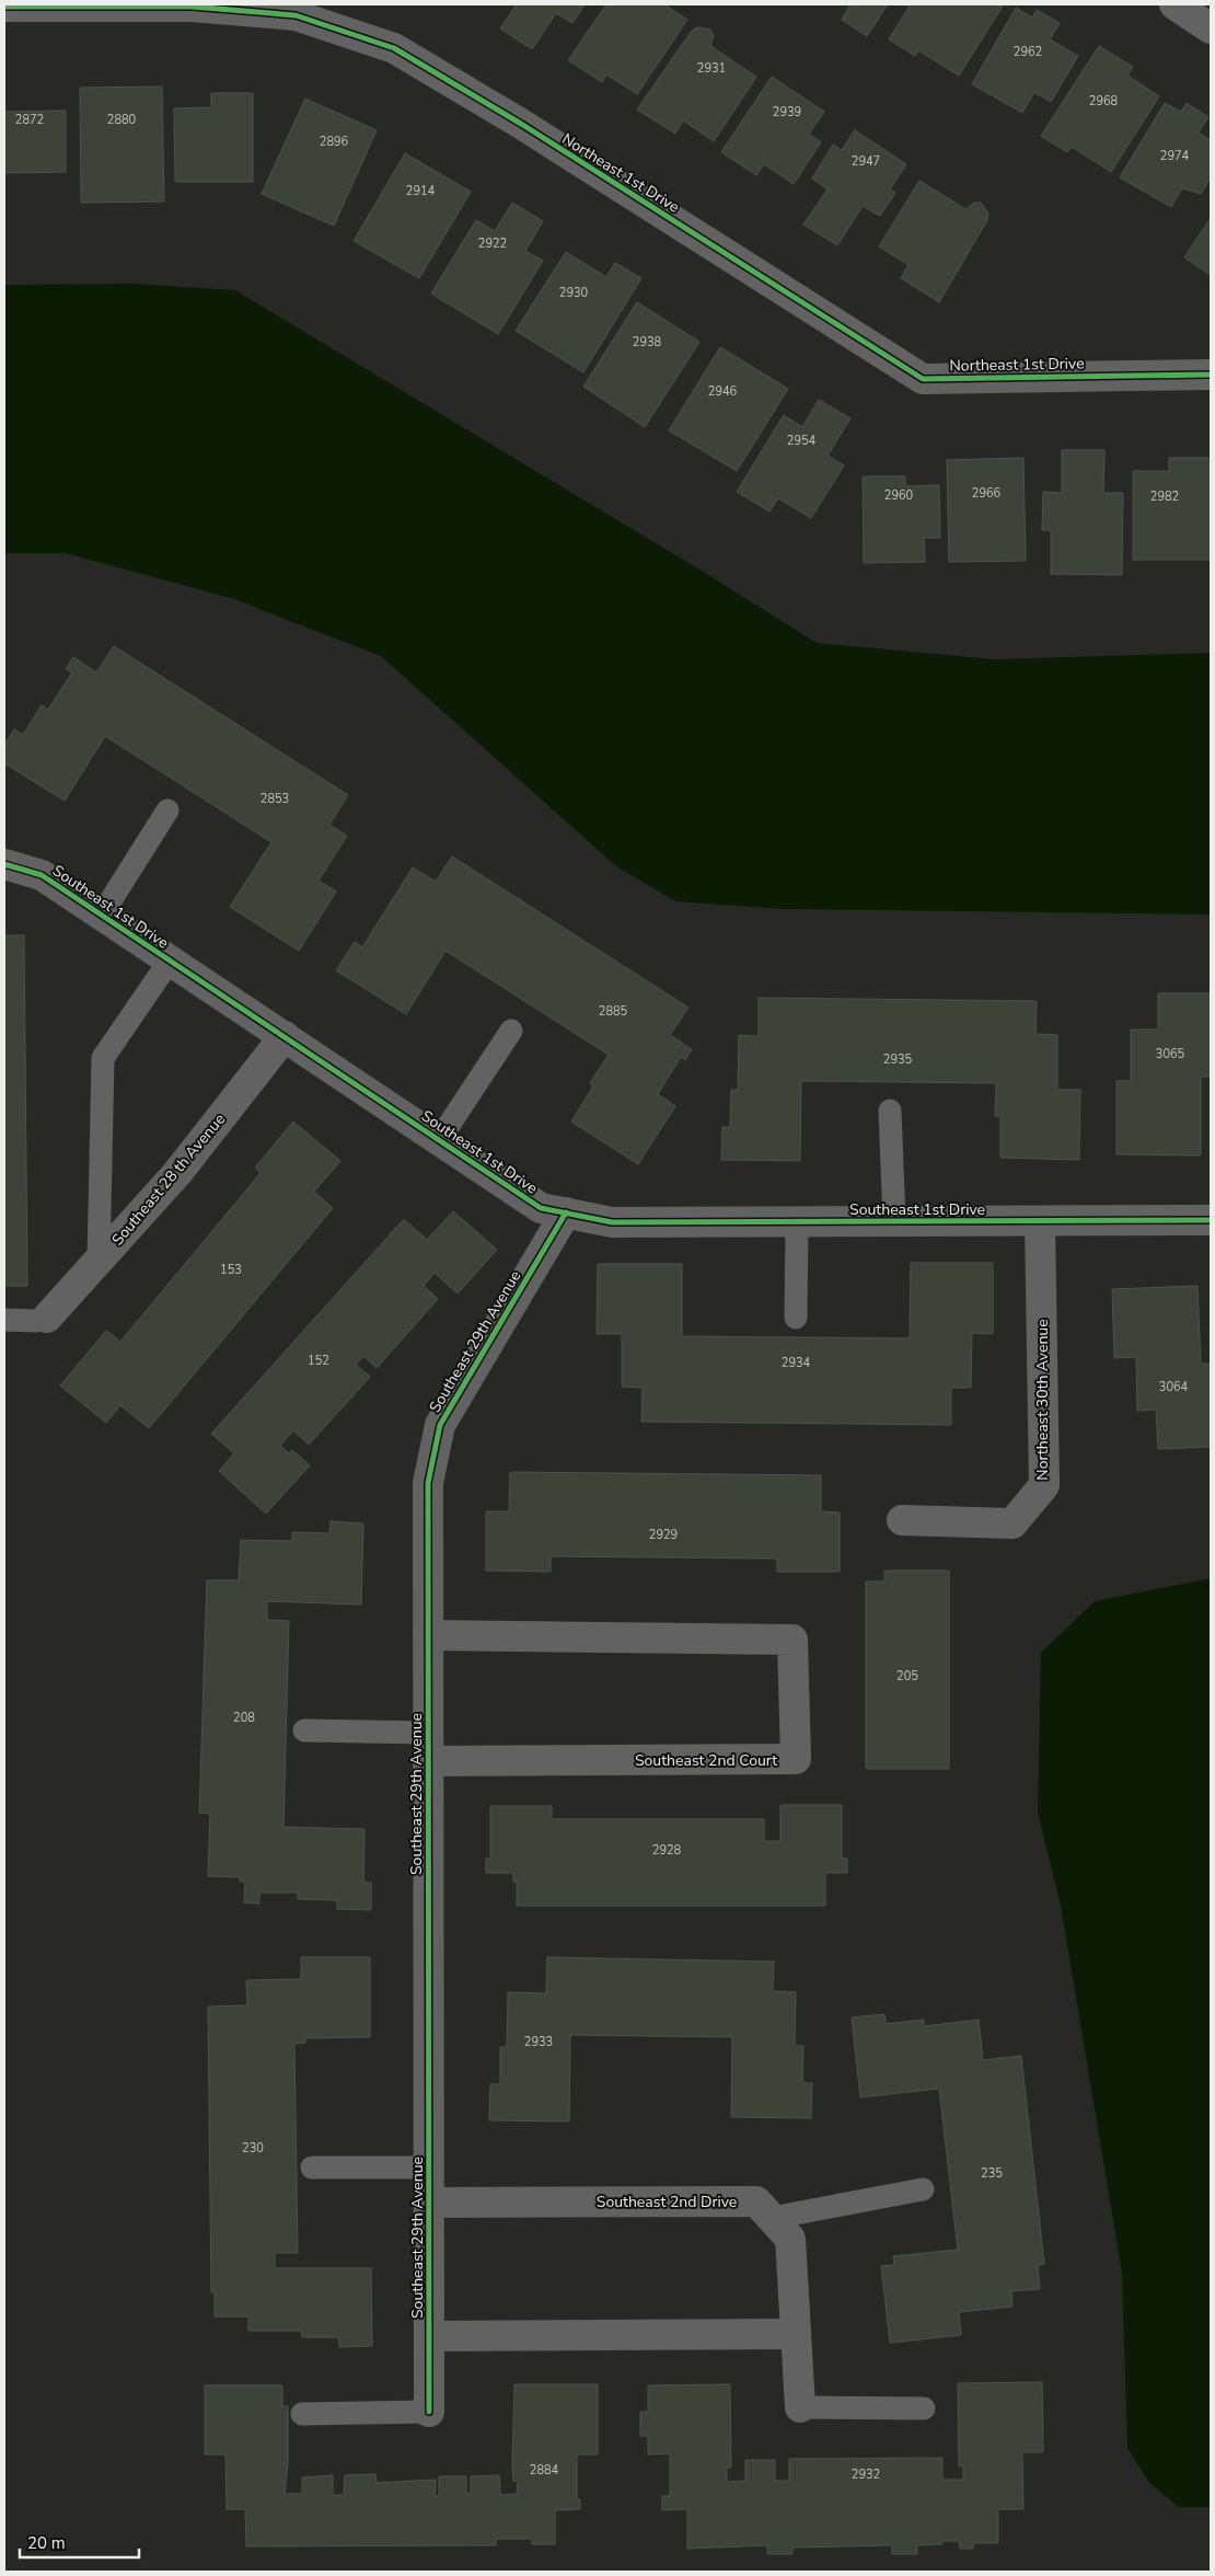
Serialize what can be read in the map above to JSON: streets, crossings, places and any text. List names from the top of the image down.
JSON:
{
  "streets": {
    "street": [
      "Northeast 1st Drive",
      "Southeast 1st Drive",
      "Southeast 28 th Avenue",
      "Southeast 29th Avenue",
      "Northeast 30th Avenue",
      "Southeast 2nd Court",
      "Southeast 2nd Drive"
    ]
  },
  "crossings": [
    ["Southeast 1st Drive", "Southeast 28 th Avenue"],
    ["Southeast 1st Drive", "Southeast 29th Avenue"],
    ["Southeast 1st Drive", "Northeast 30th Avenue"],
    ["Southeast 29th Avenue", "Southeast 2nd Court"],
    ["Southeast 29th Avenue", "Southeast 2nd Drive"]
  ],
  "house_numbers": [
    "2962",
    "2931",
    "2968",
    "2939",
    "2872",
    "2880",
    "2896",
    "2974",
    "2947",
    "2914",
    "2922",
    "2930",
    "2938",
    "2946",
    "2954",
    "2966",
    "2960",
    "2982",
    "2853",
    "2885",
    "3065",
    "2935",
    "153",
    "152",
    "2934",
    "3064",
    "2929",
    "205",
    "208",
    "2928",
    "2933",
    "230",
    "235",
    "2884",
    "2932"
  ],
  "scale_bar": "20 m"
}
